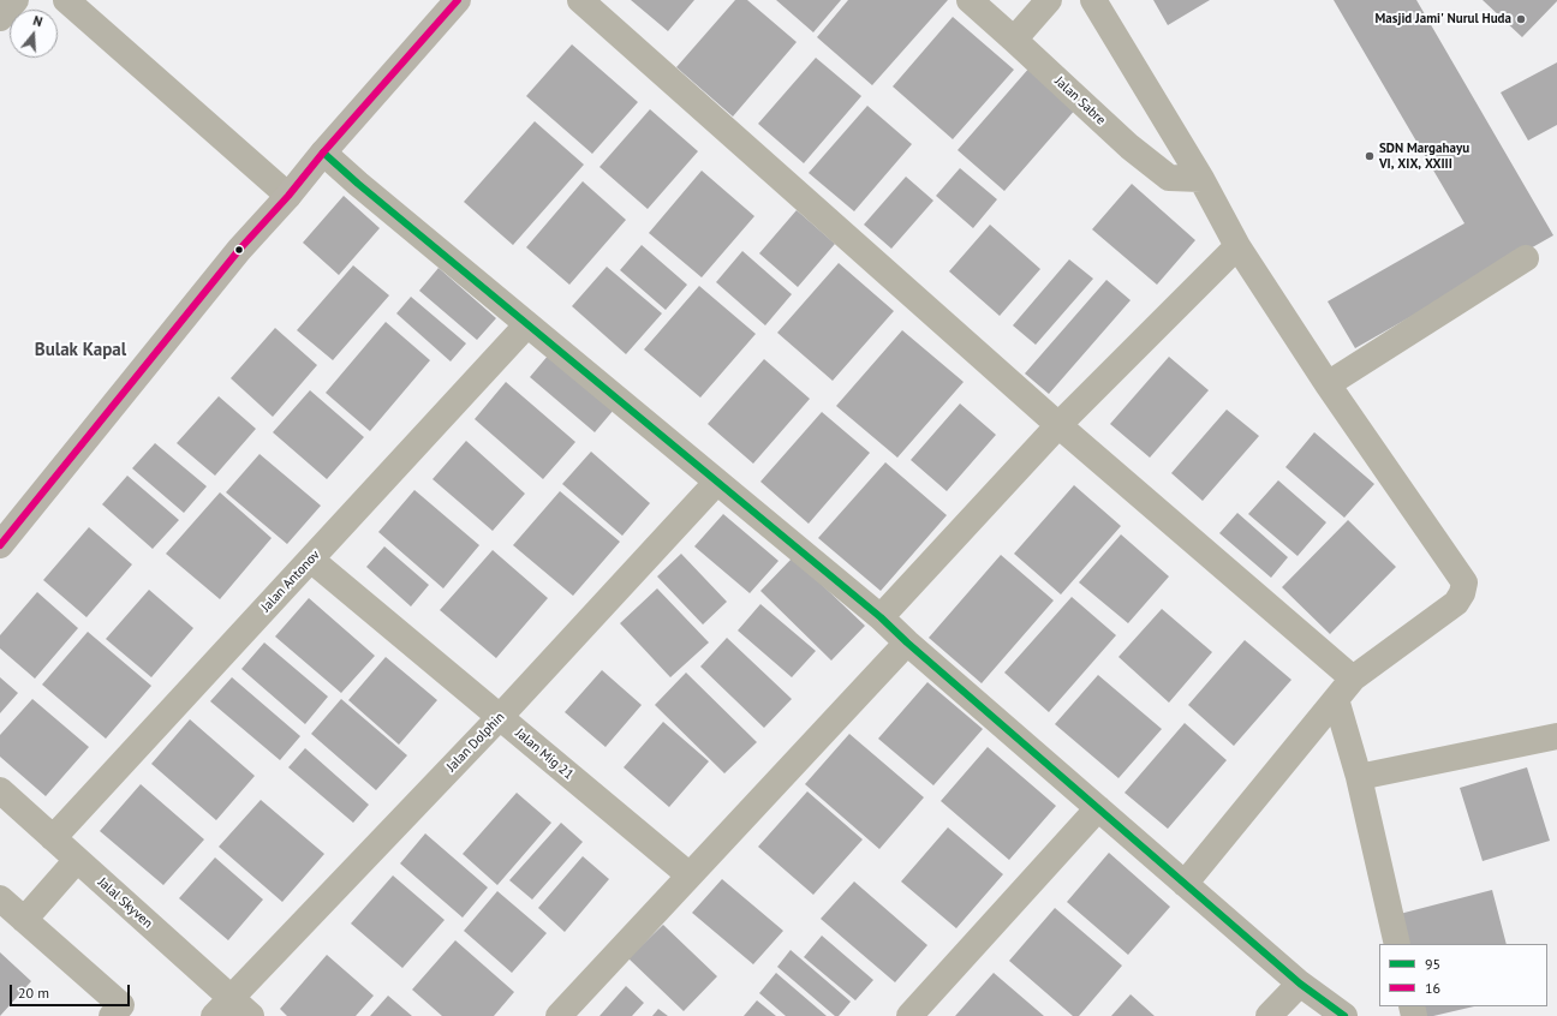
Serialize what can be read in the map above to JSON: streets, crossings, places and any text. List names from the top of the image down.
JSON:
{
  "streets": {
    "street": [
      "Jalan Sabre",
      "Jalan Antonov",
      "Jalan Dolphin",
      "Jalan Mig 21",
      "Jalal Skyven"
    ]
  },
  "crossings": [
    ["Jalan Antonov", "Jalan Mig 21"],
    ["Jalan Antonov", "Jalal Skyven"],
    ["Jalan Dolphin", "Jalan Mig 21"],
    ["Jalan Dolphin", "Jalal Skyven"]
  ],
  "districts": ["Bulak Kapal"],
  "places": ["Masjid Jami' Nurul Huda", "SDN Margahayu VI, XIX, XXIII"],
  "lines": ["transit line 16", "transit line 95"],
  "legend": ["95", "16"],
  "scale_bar": "20 m",
  "north": "top"
}
